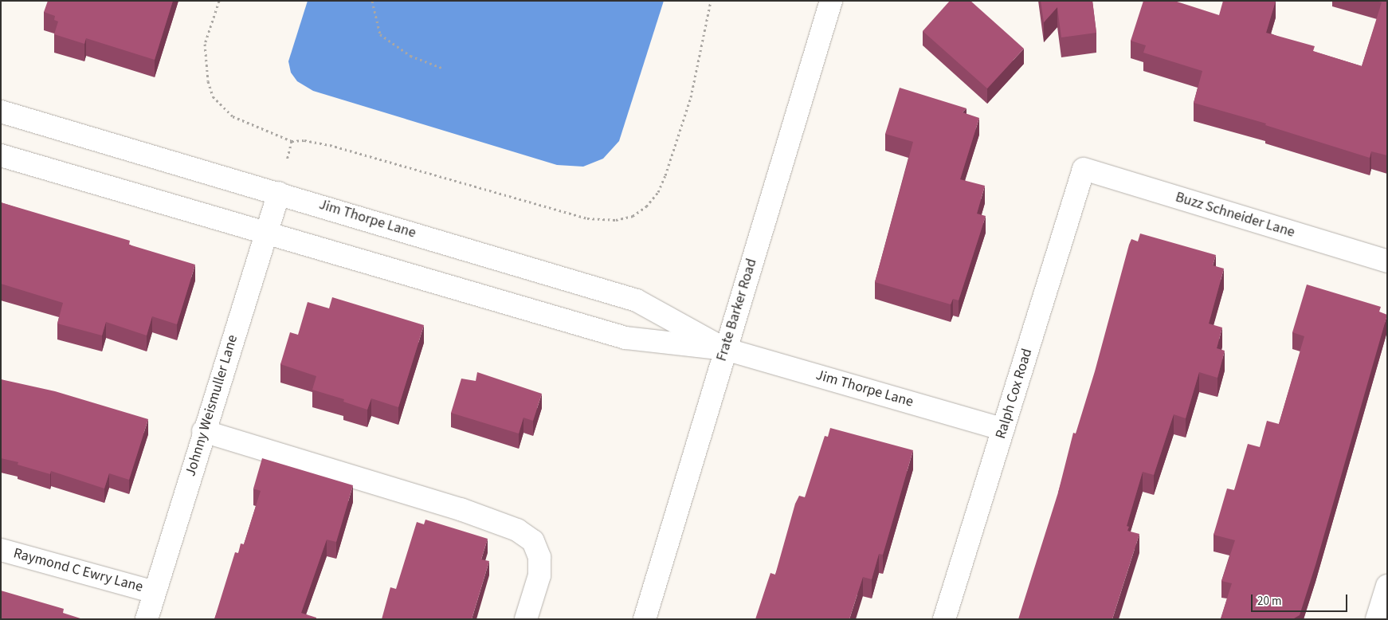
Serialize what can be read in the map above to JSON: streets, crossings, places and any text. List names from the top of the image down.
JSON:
{
  "streets": {
    "street": [
      "Buzz Schneider Lane",
      "Jim Thorpe Lane",
      "Frate Barker Road",
      "Ralph Cox Road",
      "Johnny Weismuller Lane",
      "Raymond C Ewry Lane"
    ]
  },
  "crossings": [
    ["Buzz Schneider Lane", "Ralph Cox Road"],
    ["Jim Thorpe Lane", "Frate Barker Road"],
    ["Jim Thorpe Lane", "Ralph Cox Road"],
    ["Jim Thorpe Lane", "Johnny Weismuller Lane"],
    ["Johnny Weismuller Lane", "Raymond C Ewry Lane"]
  ],
  "scale_bar": "20 m"
}
